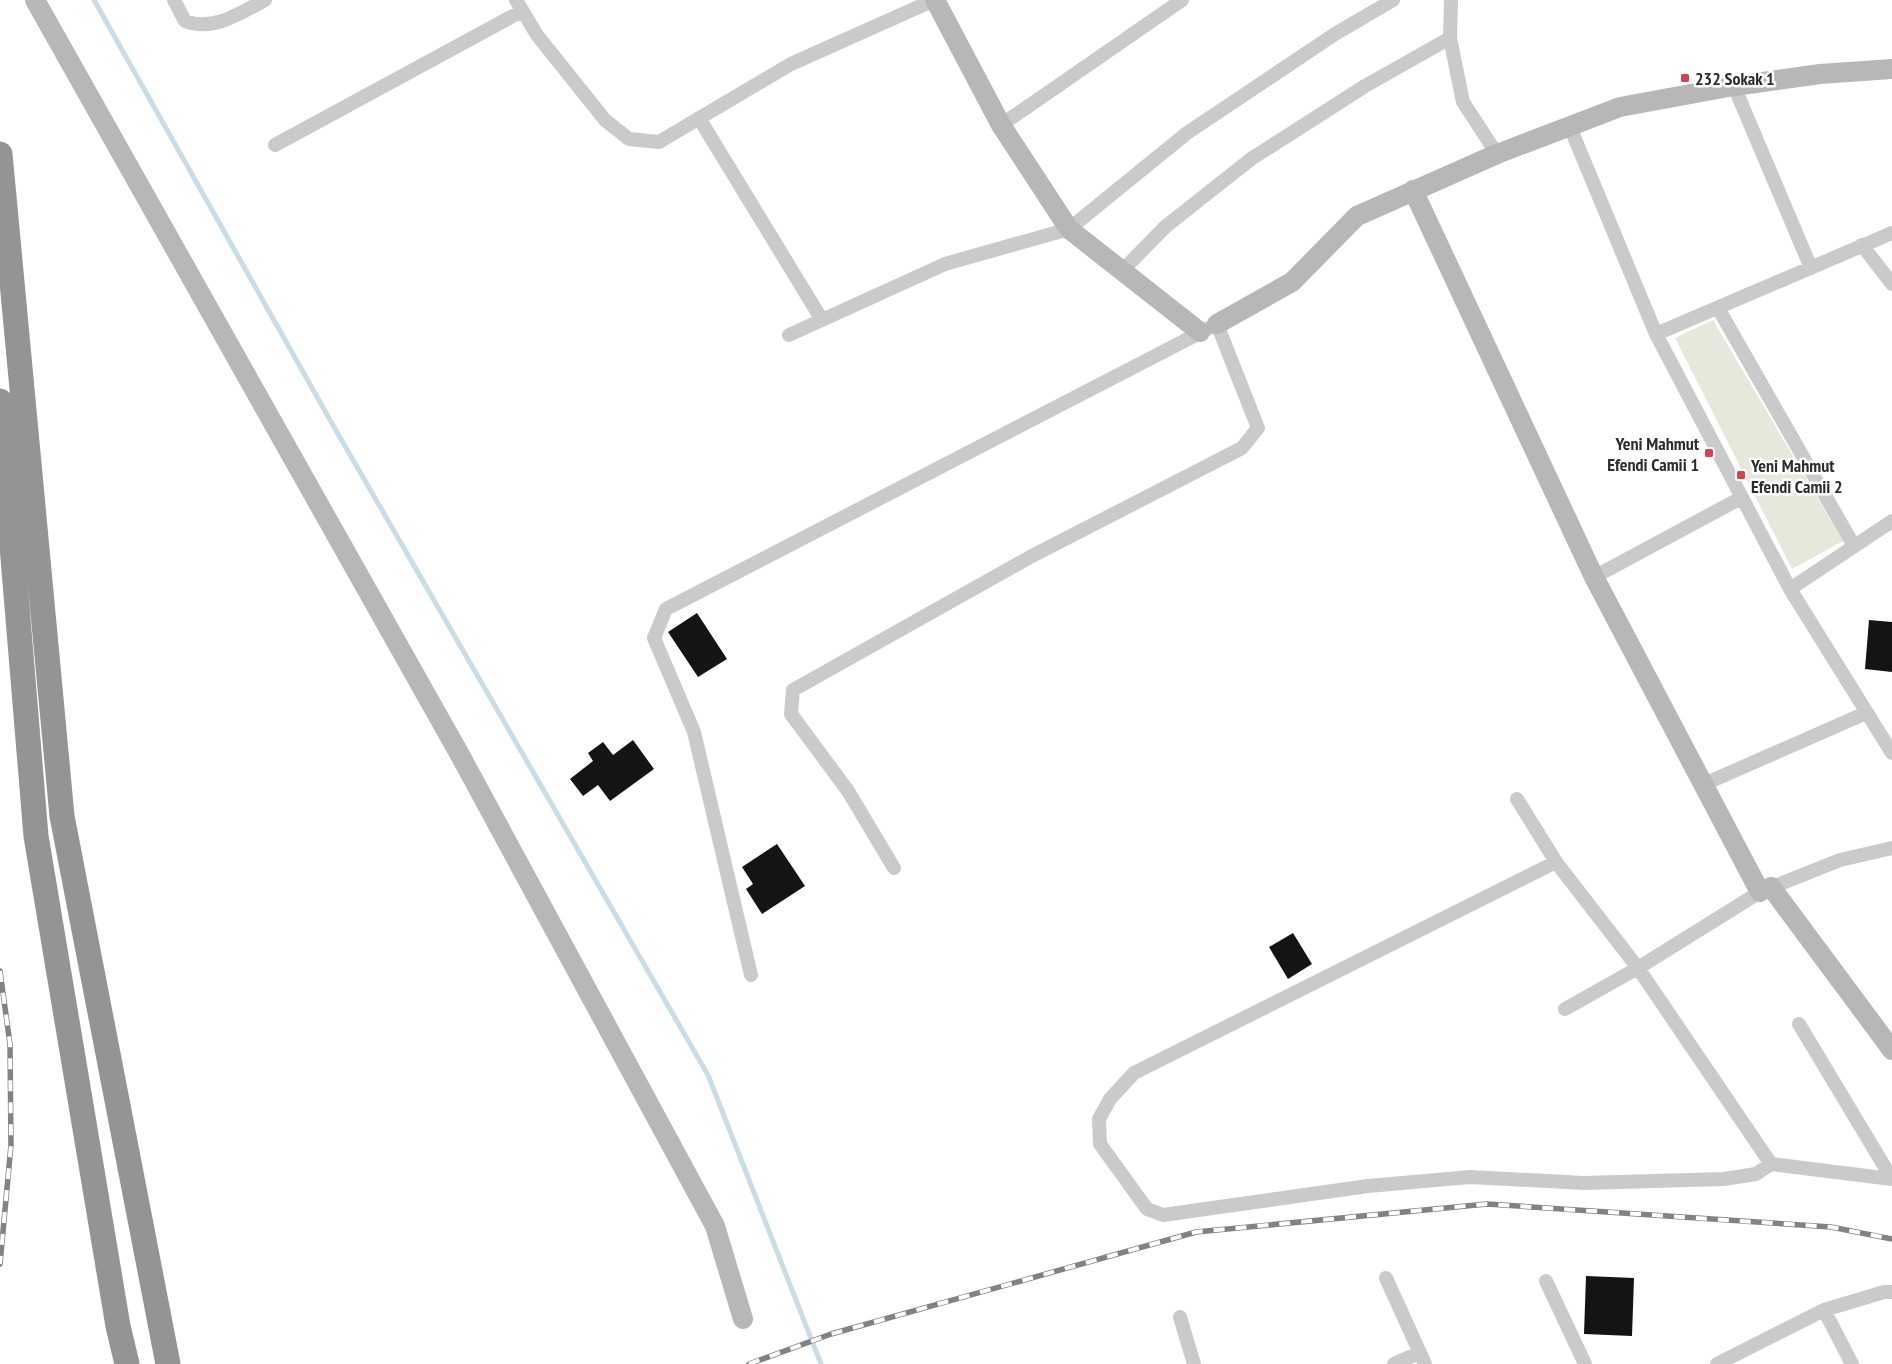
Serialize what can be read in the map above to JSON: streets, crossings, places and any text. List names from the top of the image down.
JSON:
{
  "places": {
    "transit": ["232 Sokak 1", "Yeni Mahmut Efendi Camii 1", "Yeni Mahmut Efendi Camii 2"]
  }
}
